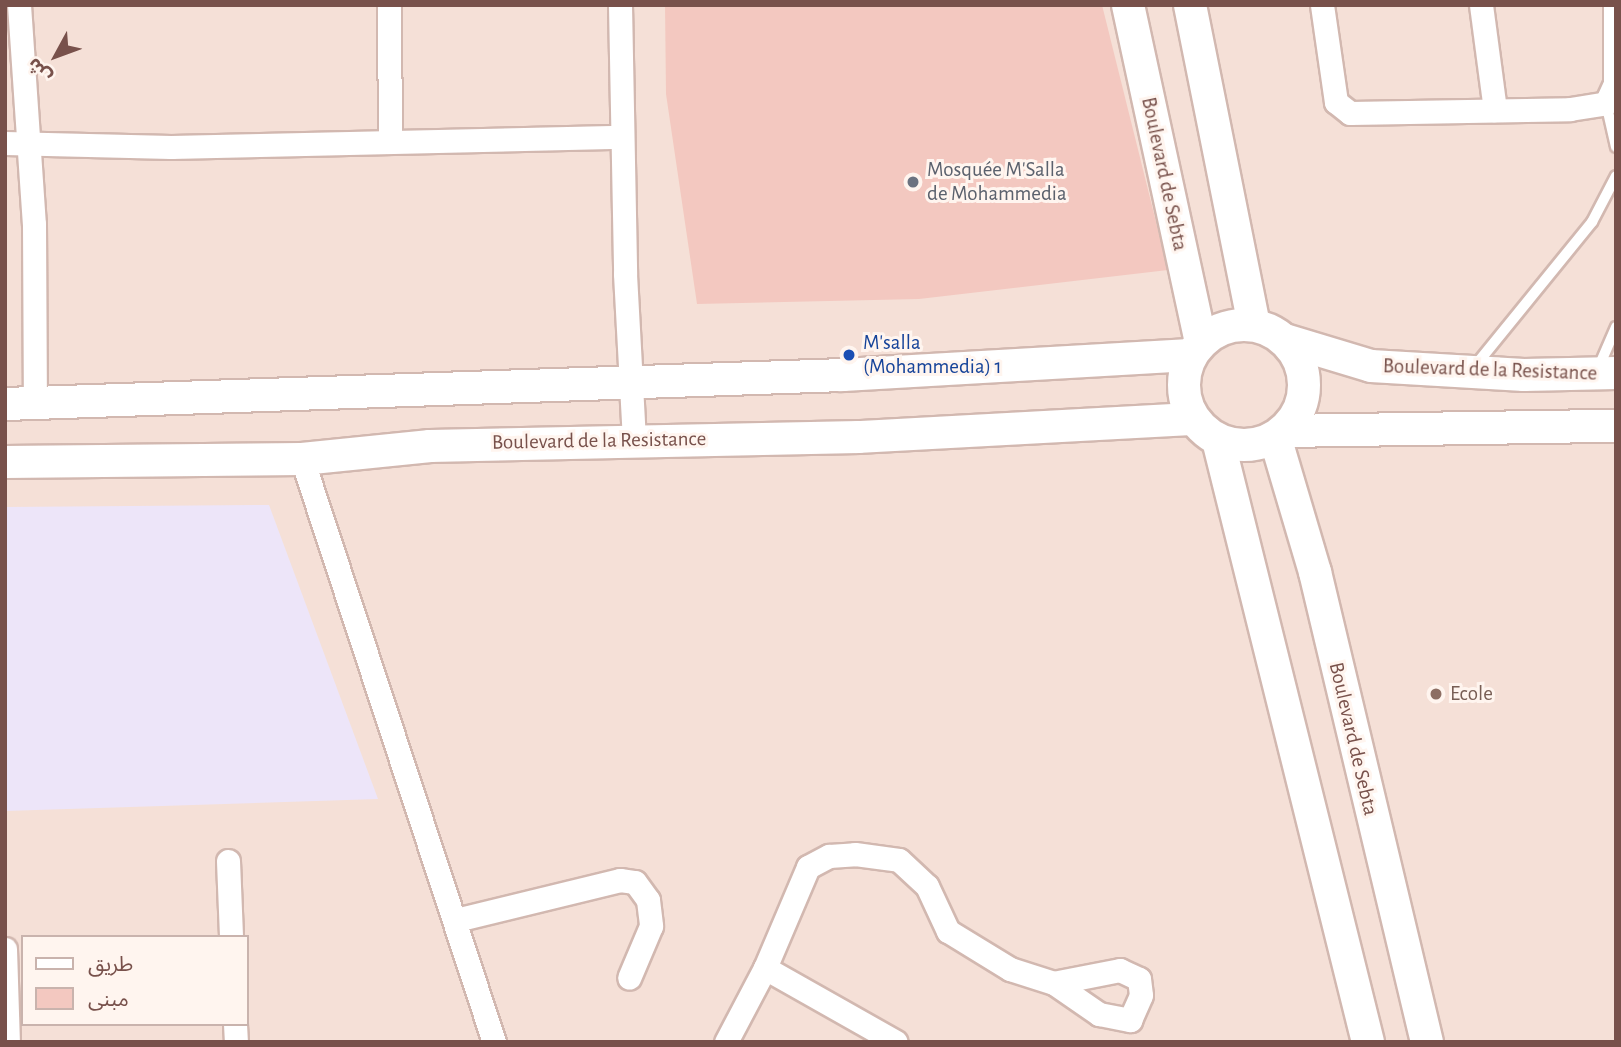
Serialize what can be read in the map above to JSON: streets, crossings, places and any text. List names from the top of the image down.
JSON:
{
  "streets": {
    "main road": ["Boulevard de Sebta", "Boulevard de la Resistance"]
  },
  "crossings": [
    ["Boulevard de Sebta", "Boulevard de la Resistance"]
  ],
  "places": ["Mosquée M'Salla de Mohammedia", "M'salla (Mohammedia) 1", "Ecole"],
  "legend": ["طريق", "مبنى"],
  "north": "bottom left"
}
